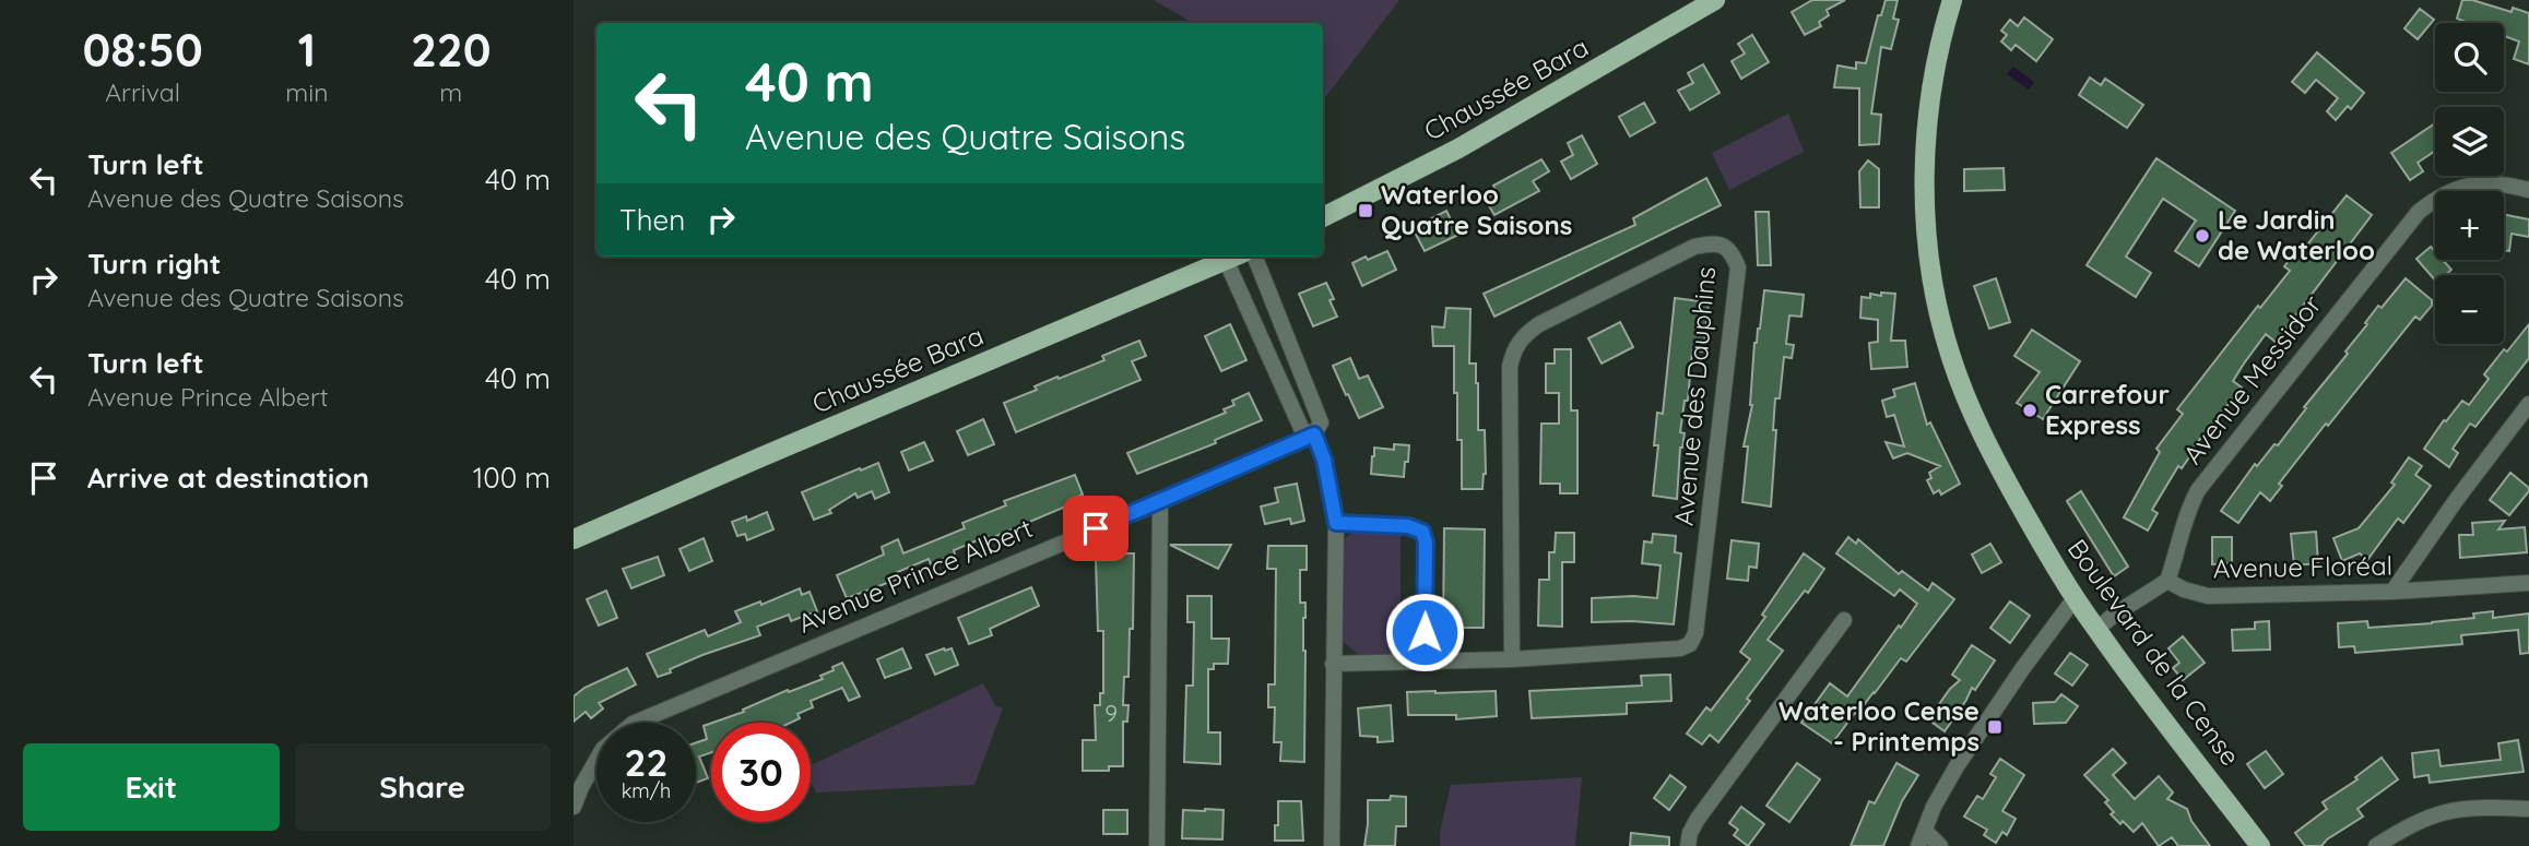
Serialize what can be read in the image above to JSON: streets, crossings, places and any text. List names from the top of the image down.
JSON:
{
  "streets": {
    "main road": ["Chaussée Bara", "Boulevard de la Cense"],
    "street": [
      "Avenue Messidor",
      "Avenue des Dauphins",
      "Avenue Floréal",
      "Avenue Prince Albert"
    ]
  },
  "crossings": [
    ["Avenue Messidor", "Avenue Floréal"]
  ],
  "places": {
    "transit": ["Waterloo Quatre Saisons", "Waterloo Cense - Printemps"],
    "other": ["Le Jardin de Waterloo", "Carrefour Express"]
  },
  "house_numbers": ["9"],
  "page": {
    "eta": [
      "08:50",
      "Arrival",
      "1",
      "min",
      "220",
      "m"
    ],
    "map_buttons": ["+", "−"],
    "turn": ["40 m", "Avenue des Quatre Saisons"],
    "list": [
      {
        "name": "Turn left",
        "note": "Avenue des Quatre Saisons",
        "value": "40 m"
      },
      {
        "name": "Turn right",
        "note": "Avenue des Quatre Saisons",
        "value": "40 m"
      },
      {
        "name": "Turn left",
        "note": "Avenue Prince Albert",
        "value": "40 m"
      },
      {
        "name": "Arrive at destination",
        "value": "100 m"
      }
    ],
    "then": "Then",
    "speed": "22 km/h",
    "limit": "30",
    "buttons": ["Exit", "Share"]
  }
}
